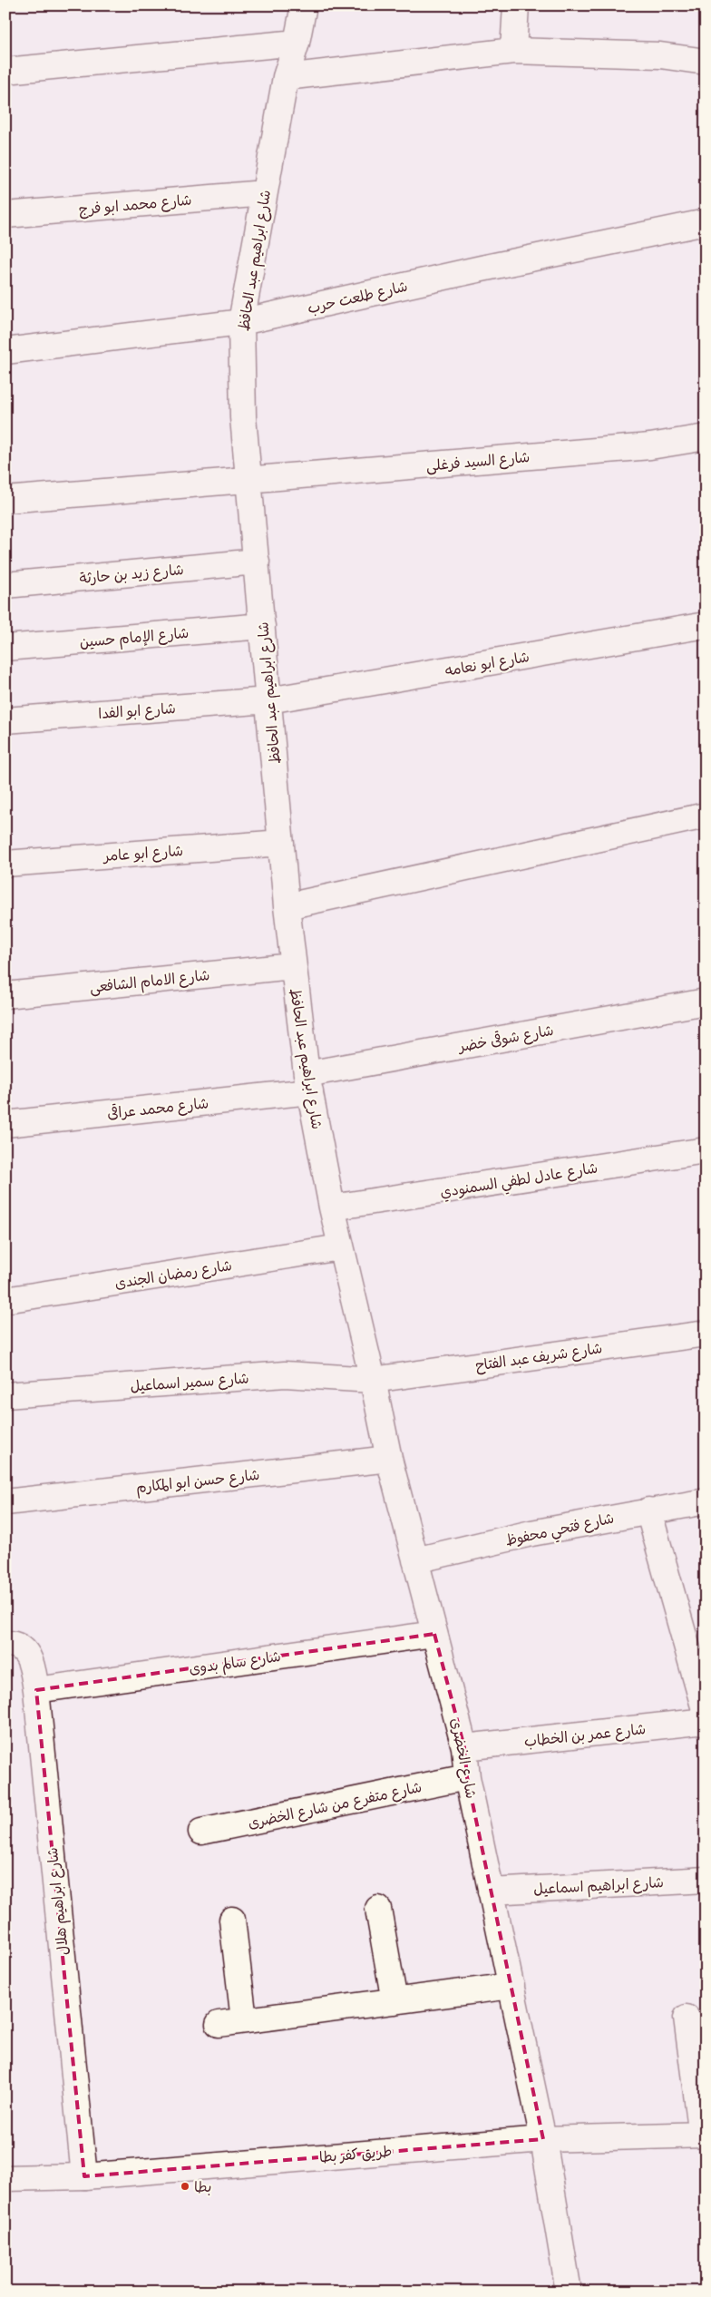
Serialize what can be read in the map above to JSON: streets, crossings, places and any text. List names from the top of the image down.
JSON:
{
  "streets": {
    "street": [
      "شارع محمد ابو فرج",
      "شارع ابراهيم عبد الحافظ",
      "شارع طلعت حرب",
      "شارع السيد فرغلى",
      "شارع زيد بن حارثة",
      "شارع الإمام حسين",
      "شارع ابو نعامه",
      "شارع ابو الفدا",
      "شارع ابو عامر",
      "شارع الامام الشافعى",
      "شارع شوقى خضر",
      "شارع محمد عراقى",
      "شارع عادل لطفي السمنودي",
      "شارع رمضان الجندى",
      "شارع شريف عبد الفتاح",
      "شارع سمير اسماعيل",
      "شارع حسن ابو المكارم",
      "شارع فتحي محفوظ",
      "شارع سالم بدوى",
      "شارع عمر بن الخطاب",
      "شارع الخضرى",
      "شارع متفرع من شارع الخضرى",
      "شارع ابراهيم اسماعيل",
      "شارع ابراهيم هلال",
      "طريق كفر بطا"
    ]
  },
  "crossings": [
    ["شارع محمد ابو فرج", "شارع ابراهيم عبد الحافظ"],
    ["شارع ابراهيم عبد الحافظ", "شارع طلعت حرب"],
    ["شارع ابراهيم عبد الحافظ", "شارع السيد فرغلى"],
    ["شارع ابراهيم عبد الحافظ", "شارع زيد بن حارثة"],
    ["شارع ابراهيم عبد الحافظ", "شارع الإمام حسين"],
    ["شارع ابراهيم عبد الحافظ", "شارع ابو نعامه"],
    ["شارع ابراهيم عبد الحافظ", "شارع ابو الفدا"],
    ["شارع ابراهيم عبد الحافظ", "شارع ابو عامر"],
    ["شارع ابراهيم عبد الحافظ", "شارع الامام الشافعى"],
    ["شارع ابراهيم عبد الحافظ", "شارع شوقى خضر"],
    ["شارع ابراهيم عبد الحافظ", "شارع محمد عراقى"],
    ["شارع ابراهيم عبد الحافظ", "شارع عادل لطفي السمنودي"],
    ["شارع ابراهيم عبد الحافظ", "شارع رمضان الجندى"],
    ["شارع ابراهيم عبد الحافظ", "شارع شريف عبد الفتاح"],
    ["شارع ابراهيم عبد الحافظ", "شارع سمير اسماعيل"],
    ["شارع ابراهيم عبد الحافظ", "شارع الخضرى"],
    ["شارع ابو نعامه", "شارع ابو الفدا"],
    ["شارع شوقى خضر", "شارع محمد عراقى"],
    ["شارع شريف عبد الفتاح", "شارع سمير اسماعيل"],
    ["شارع شريف عبد الفتاح", "شارع الخضرى"],
    ["شارع سمير اسماعيل", "شارع الخضرى"],
    ["شارع حسن ابو المكارم", "شارع الخضرى"],
    ["شارع فتحي محفوظ", "شارع الخضرى"],
    ["شارع سالم بدوى", "شارع الخضرى"],
    ["شارع سالم بدوى", "شارع ابراهيم هلال"],
    ["شارع عمر بن الخطاب", "شارع الخضرى"],
    ["شارع الخضرى", "شارع متفرع من شارع الخضرى"],
    ["شارع الخضرى", "شارع ابراهيم اسماعيل"],
    ["شارع الخضرى", "طريق كفر بطا"],
    ["شارع ابراهيم هلال", "طريق كفر بطا"]
  ],
  "places": ["بطا"]
}
